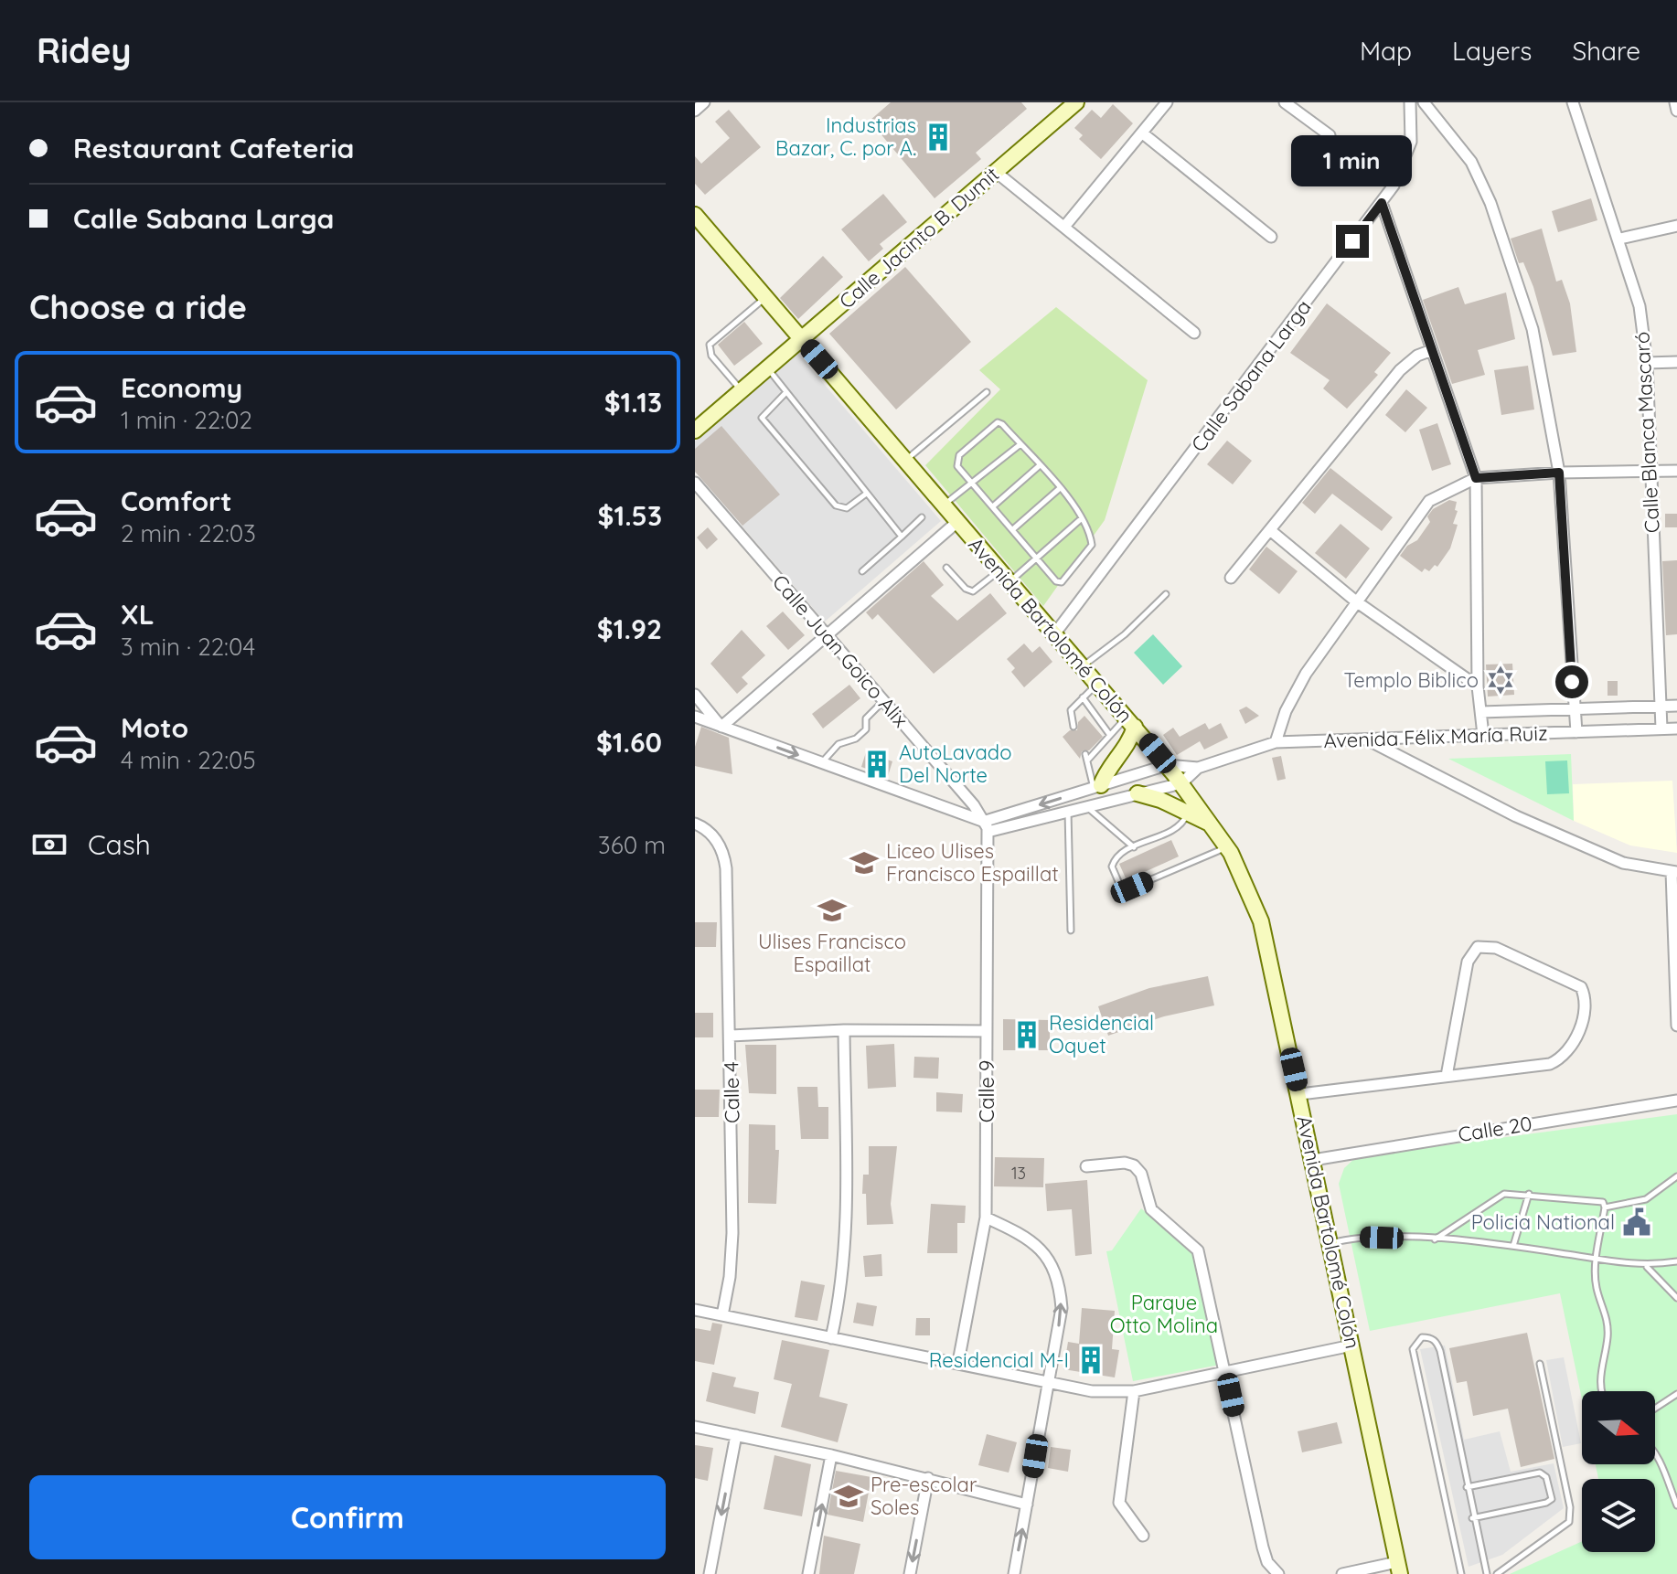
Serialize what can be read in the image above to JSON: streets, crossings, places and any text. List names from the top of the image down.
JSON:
{
  "streets": {
    "main road": ["Calle Jacinto B. Dumit", "Avenida Bartolomé Colón"],
    "street": [
      "Calle Sabana Larga",
      "Calle Blanca Mascaró",
      "Calle Juan Goico Alix",
      "Avenida Félix María Ruiz",
      "Calle 9",
      "Calle 4",
      "Calle 20"
    ]
  },
  "crossings": [
    ["Calle Jacinto B. Dumit", "Avenida Bartolomé Colón"],
    ["Calle Sabana Larga", "Avenida Bartolomé Colón"],
    ["Calle Blanca Mascaró", "Avenida Félix María Ruiz"],
    ["Avenida Bartolomé Colón", "Avenida Félix María Ruiz"],
    ["Avenida Bartolomé Colón", "Calle 20"],
    ["Calle Juan Goico Alix", "Calle 9"]
  ],
  "parks": ["Parque Otto Molina"],
  "places": {
    "building": [
      "Industrias Bazar, C. por A.",
      "AutoLavado Del Norte",
      "Residencial Oquet",
      "Residencial M-I"
    ],
    "synagogue": ["Templo Biblico"],
    "school or university": ["Liceo Ulises Francisco Espaillat", "Ulises Francisco Espaillat", "Pre-escolar Soles"],
    "public building": ["Policia National"]
  },
  "house_numbers": ["13"],
  "north": "right",
  "page": {
    "header": "Ridey",
    "nav": ["Map", "Layers", "Share"],
    "banner": ["Restaurant Cafeteria", "Calle Sabana Larga"],
    "bubble": "1 min",
    "heading": "Choose a ride",
    "list": [
      {
        "name": "Economy",
        "note": "1 min · 22:02",
        "value": "$1.13"
      },
      {
        "name": "Comfort",
        "note": "2 min · 22:03",
        "value": "$1.53"
      },
      {
        "name": "XL",
        "note": "3 min · 22:04",
        "value": "$1.92"
      },
      {
        "name": "Moto",
        "note": "4 min · 22:05",
        "value": "$1.60"
      }
    ],
    "pay": ["Cash", "360 m"],
    "buttons": "Confirm"
  }
}
